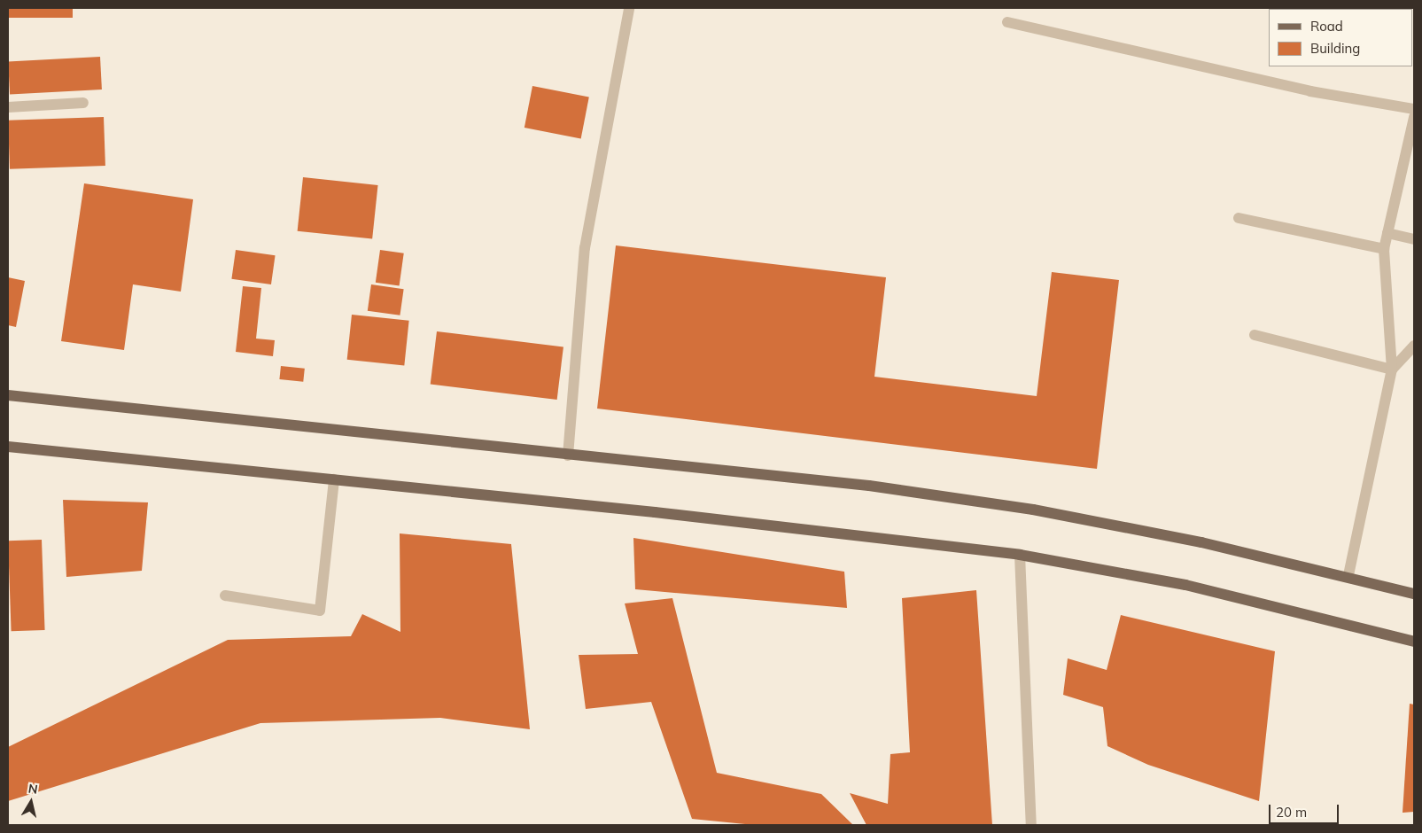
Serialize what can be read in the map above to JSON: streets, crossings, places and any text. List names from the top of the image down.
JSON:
{
  "legend": ["Road", "Building"],
  "scale_bar": "20 m",
  "north": "top"
}
